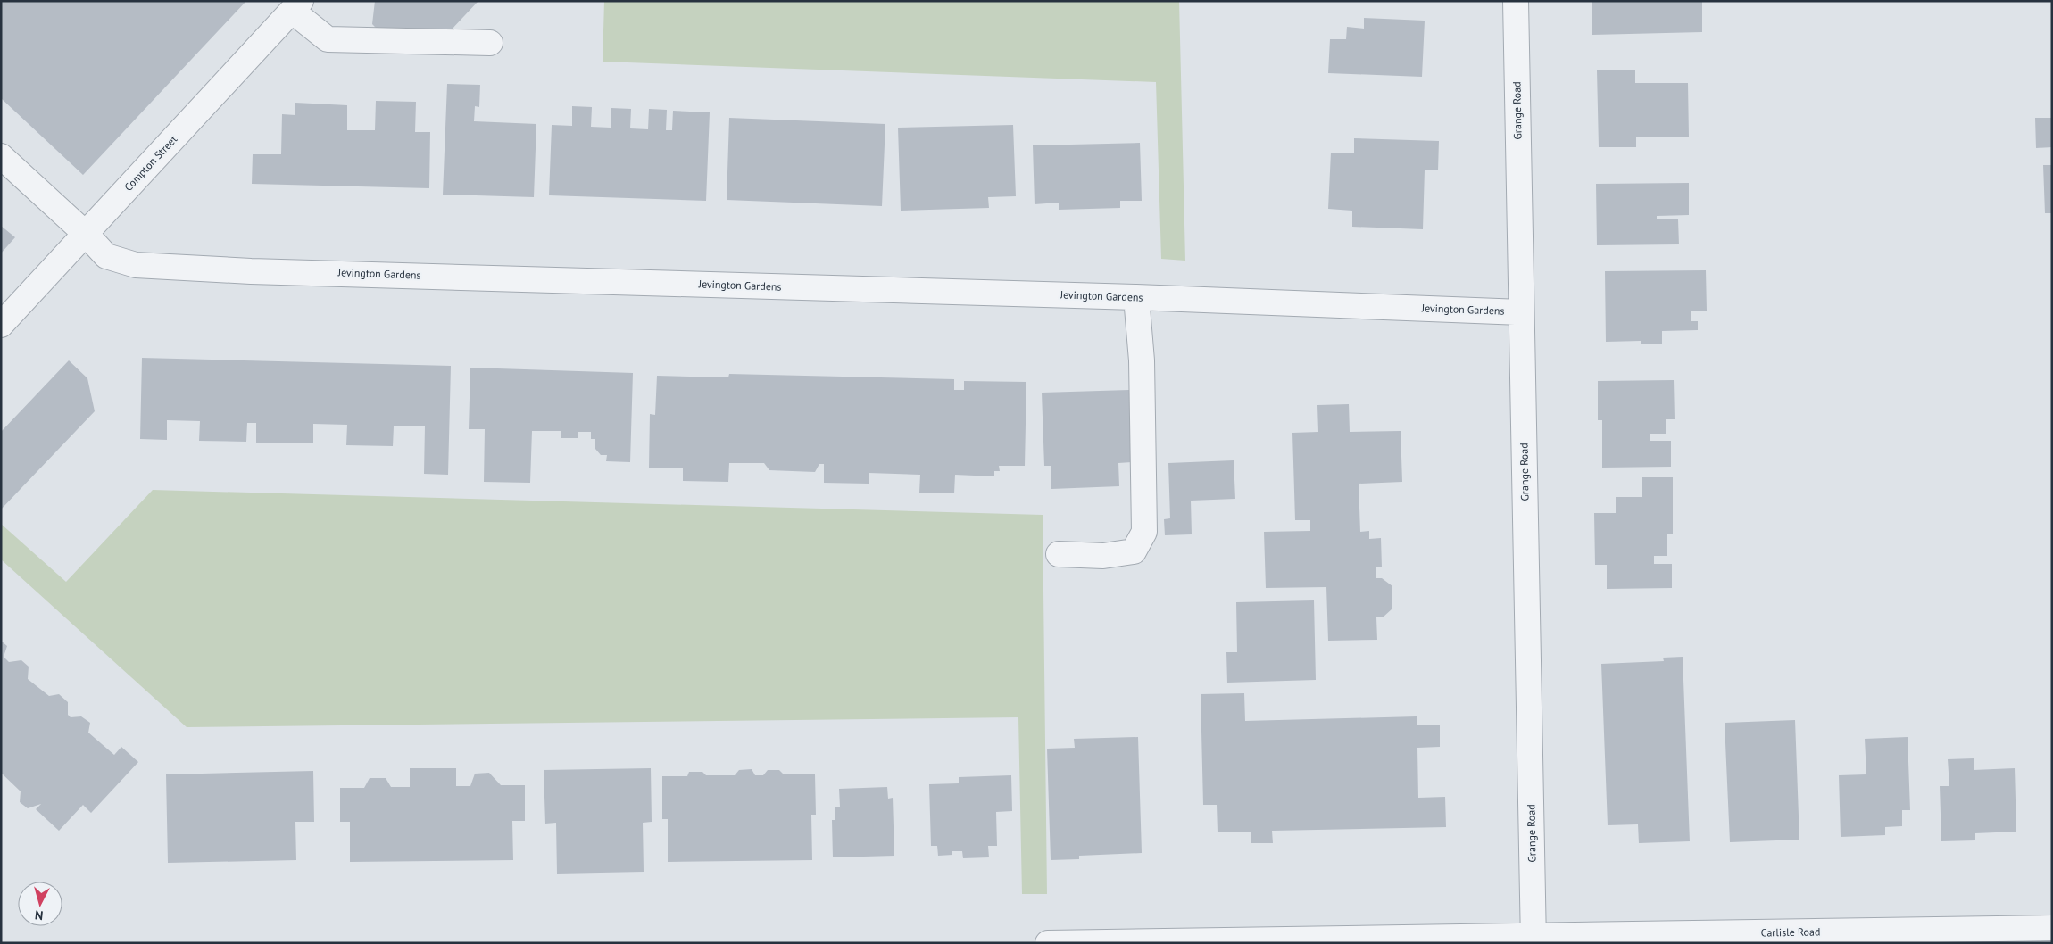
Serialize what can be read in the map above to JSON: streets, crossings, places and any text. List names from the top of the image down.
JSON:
{
  "streets": {
    "street": [
      "Grange Road",
      "Compton Street",
      "Jevington Gardens",
      "Carlisle Road"
    ]
  },
  "crossings": [
    ["Grange Road", "Jevington Gardens"],
    ["Grange Road", "Carlisle Road"],
    ["Compton Street", "Jevington Gardens"]
  ],
  "north": "bottom"
}
